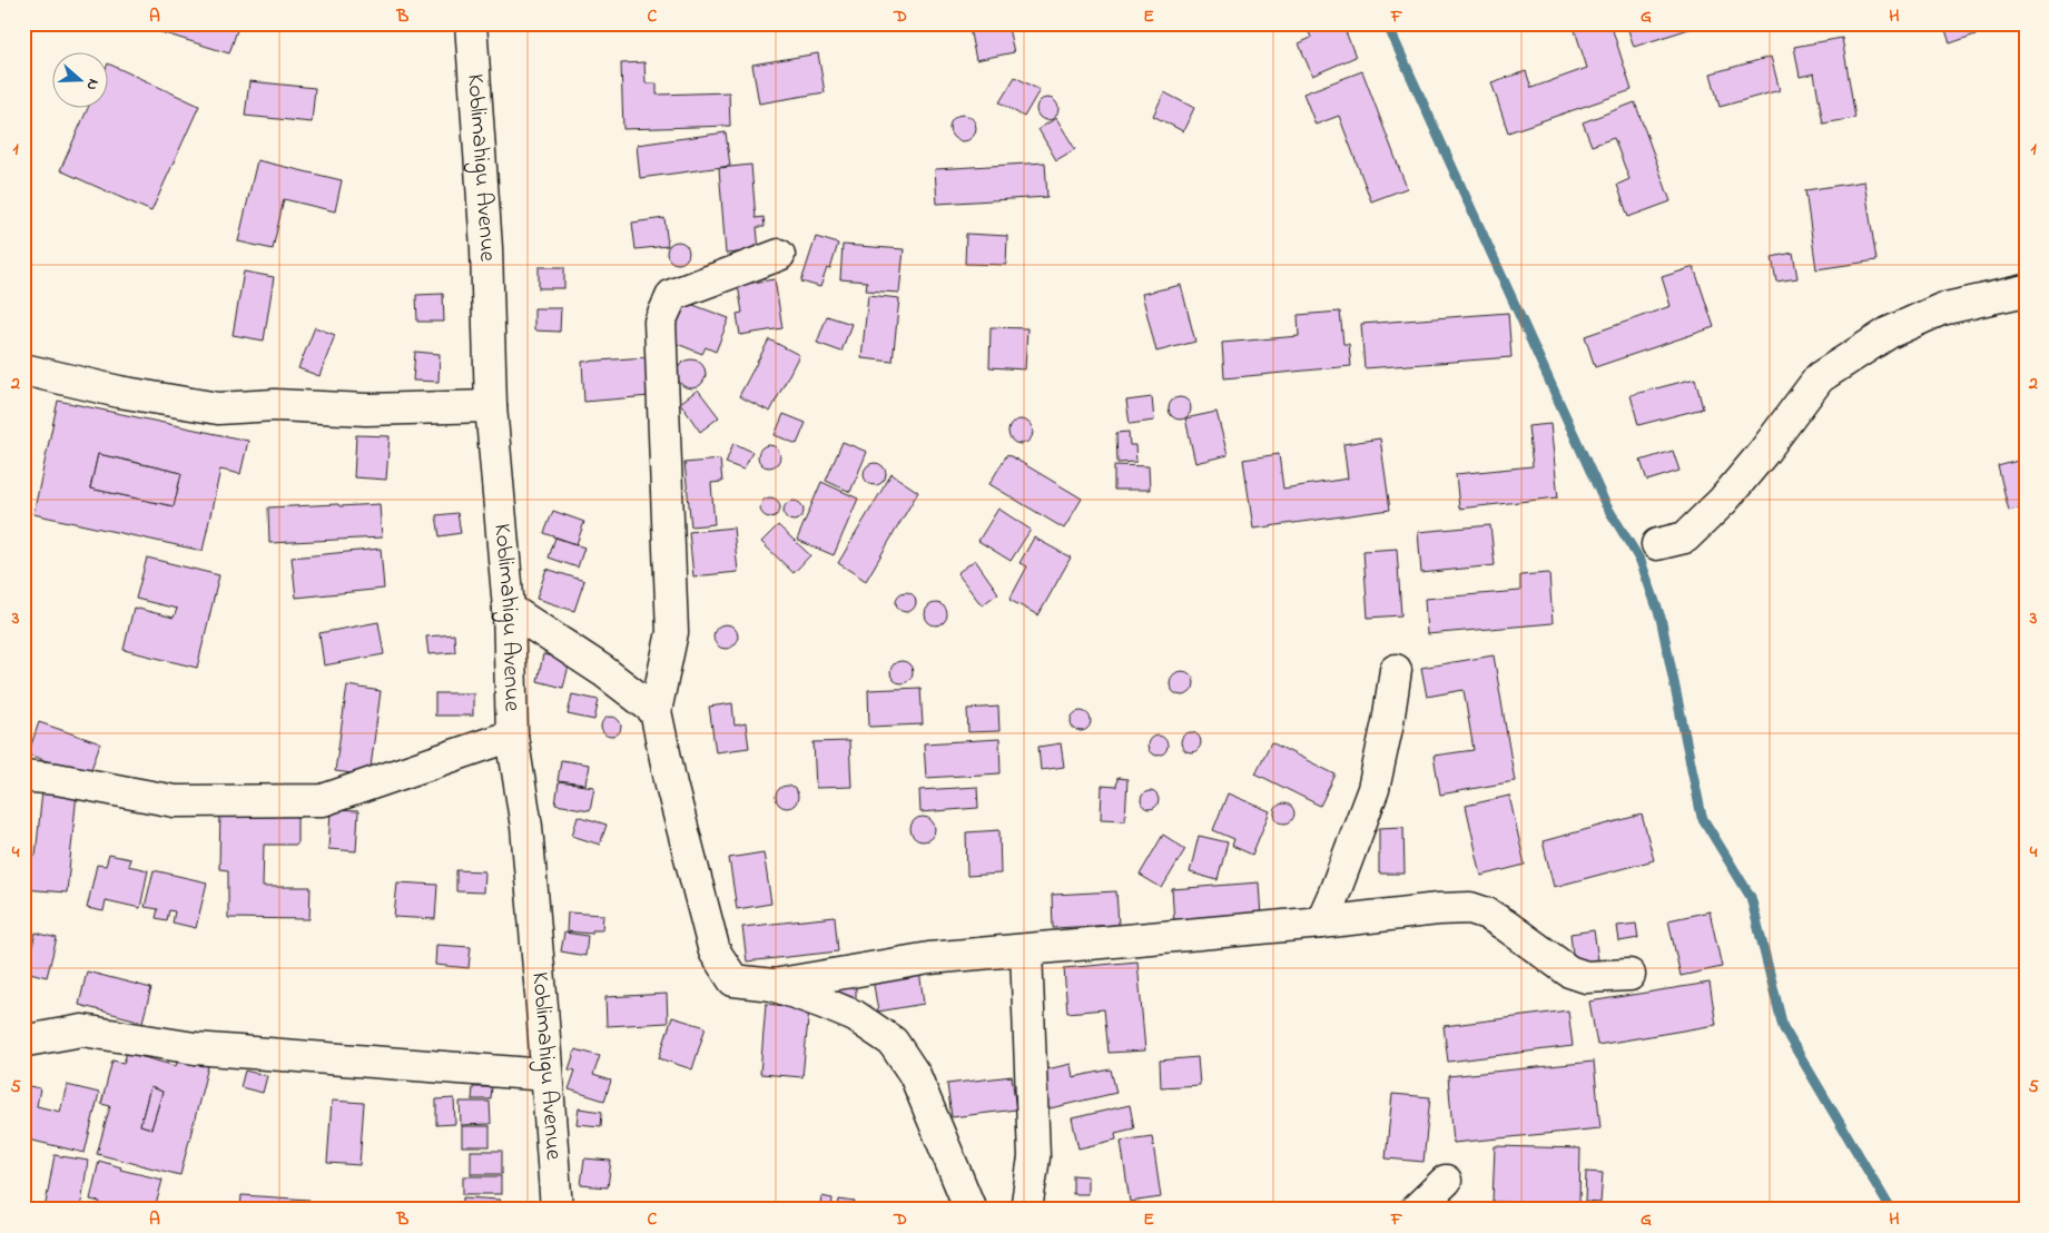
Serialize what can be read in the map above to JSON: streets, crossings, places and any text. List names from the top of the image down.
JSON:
{
  "streets": {
    "street": ["Koblimahigu Avenue"]
  },
  "north": "right",
  "grid": {
    "columns": [
      "A",
      "B",
      "C",
      "D",
      "E",
      "F",
      "G",
      "H"
    ],
    "rows": [
      "1",
      "2",
      "3",
      "4",
      "5"
    ]
  }
}
